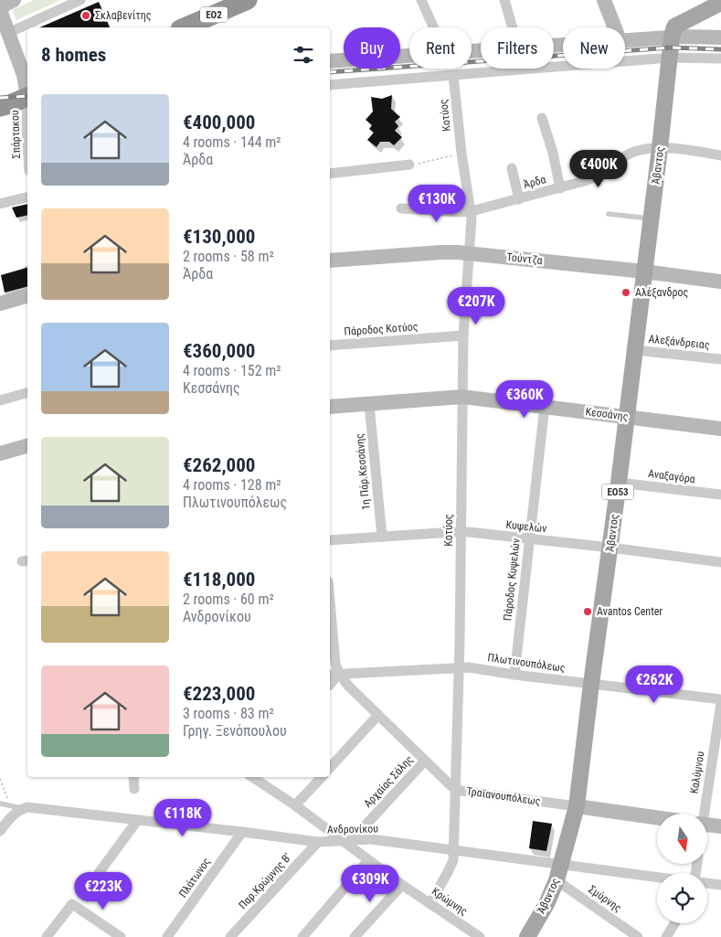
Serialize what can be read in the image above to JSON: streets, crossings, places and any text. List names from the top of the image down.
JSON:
{
  "streets": {
    "highway": ["ΕΟ2"],
    "main road": ["Άβαντος", "ΕΟ53"],
    "street": [
      "Κοτύος",
      "Σπάρτακου",
      "Άρδα",
      "Τούντζα",
      "Πάροδος Κοτύος",
      "Αλεξάνδρειας",
      "Κεσσάνης",
      "1η Πάρ.Κεσσάνης",
      "Αναξαγόρα",
      "Κυψελών",
      "Πάροδος Κυψελών",
      "Πλωτινουπόλεως",
      "Καλύμνου",
      "Αρχαίας Σάλης",
      "Τραϊανουπόλεως",
      "Ανδρονίκου",
      "Πλάτωνος",
      "Παρ.Κρώμνης Β'",
      "Σμύρνης",
      "Κρώμνης"
    ]
  },
  "crossings": [
    ["Κοτύος", "Άρδα"],
    ["Κοτύος", "Τούντζα"],
    ["Κοτύος", "Πάροδος Κοτύος"],
    ["Κοτύος", "Κεσσάνης"],
    ["Κοτύος", "Κυψελών"],
    ["Κοτύος", "Πλωτινουπόλεως"],
    ["Κοτύος", "Τραϊανουπόλεως"],
    ["Κοτύος", "Ανδρονίκου"],
    ["Κοτύος", "Κρώμνης"],
    ["Άβαντος", "Άρδα"],
    ["Άβαντος", "Τούντζα"],
    ["Άβαντος", "Αλεξάνδρειας"],
    ["Άβαντος", "Κεσσάνης"],
    ["Άβαντος", "Αναξαγόρα"],
    ["Άβαντος", "Κυψελών"],
    ["Άβαντος", "Πλωτινουπόλεως"],
    ["Άβαντος", "Τραϊανουπόλεως"],
    ["Άβαντος", "Ανδρονίκου"],
    ["Άβαντος", "Σμύρνης"],
    ["Κεσσάνης", "1η Πάρ.Κεσσάνης"],
    ["Κεσσάνης", "Πάροδος Κυψελών"],
    ["1η Πάρ.Κεσσάνης", "Κυψελών"],
    ["Κυψελών", "Πάροδος Κυψελών"],
    ["Πάροδος Κυψελών", "Πλωτινουπόλεως"],
    ["Πλωτινουπόλεως", "Καλύμνου"],
    ["Πλωτινουπόλεως", "Τραϊανουπόλεως"],
    ["Αρχαίας Σάλης", "Τραϊανουπόλεως"],
    ["Αρχαίας Σάλης", "Ανδρονίκου"],
    ["Αρχαίας Σάλης", "Κρώμνης"],
    ["Ανδρονίκου", "Πλάτωνος"],
    ["Ανδρονίκου", "Παρ.Κρώμνης Β'"],
    ["Ανδρονίκου", "Σμύρνης"],
    ["Ανδρονίκου", "Κρώμνης"]
  ],
  "places": ["Σκλαβενίτης", "Αλέξανδρος", "Avantos Center"],
  "north": "bottom",
  "page": {
    "chip": [
      "Buy",
      "Rent",
      "Filters",
      "New"
    ],
    "heading": "8 homes",
    "list": [
      {
        "name": "€400,000",
        "note": "4 rooms · 144 m² · Άρδα"
      },
      {
        "name": "€130,000",
        "note": "2 rooms · 58 m² · Άρδα"
      },
      {
        "name": "€360,000",
        "note": "4 rooms · 152 m² · Κεσσάνης"
      },
      {
        "name": "€262,000",
        "note": "4 rooms · 128 m² · Πλωτινουπόλεως"
      },
      {
        "name": "€118,000",
        "note": "2 rooms · 60 m² · Ανδρονίκου"
      },
      {
        "name": "€223,000",
        "note": "3 rooms · 83 m² · Γρηγ. Ξενόπουλου"
      }
    ],
    "price": [
      "€400K",
      "€130K",
      "€207K",
      "€360K",
      "€262K",
      "€118K",
      "€309K",
      "€223K"
    ]
  }
}
